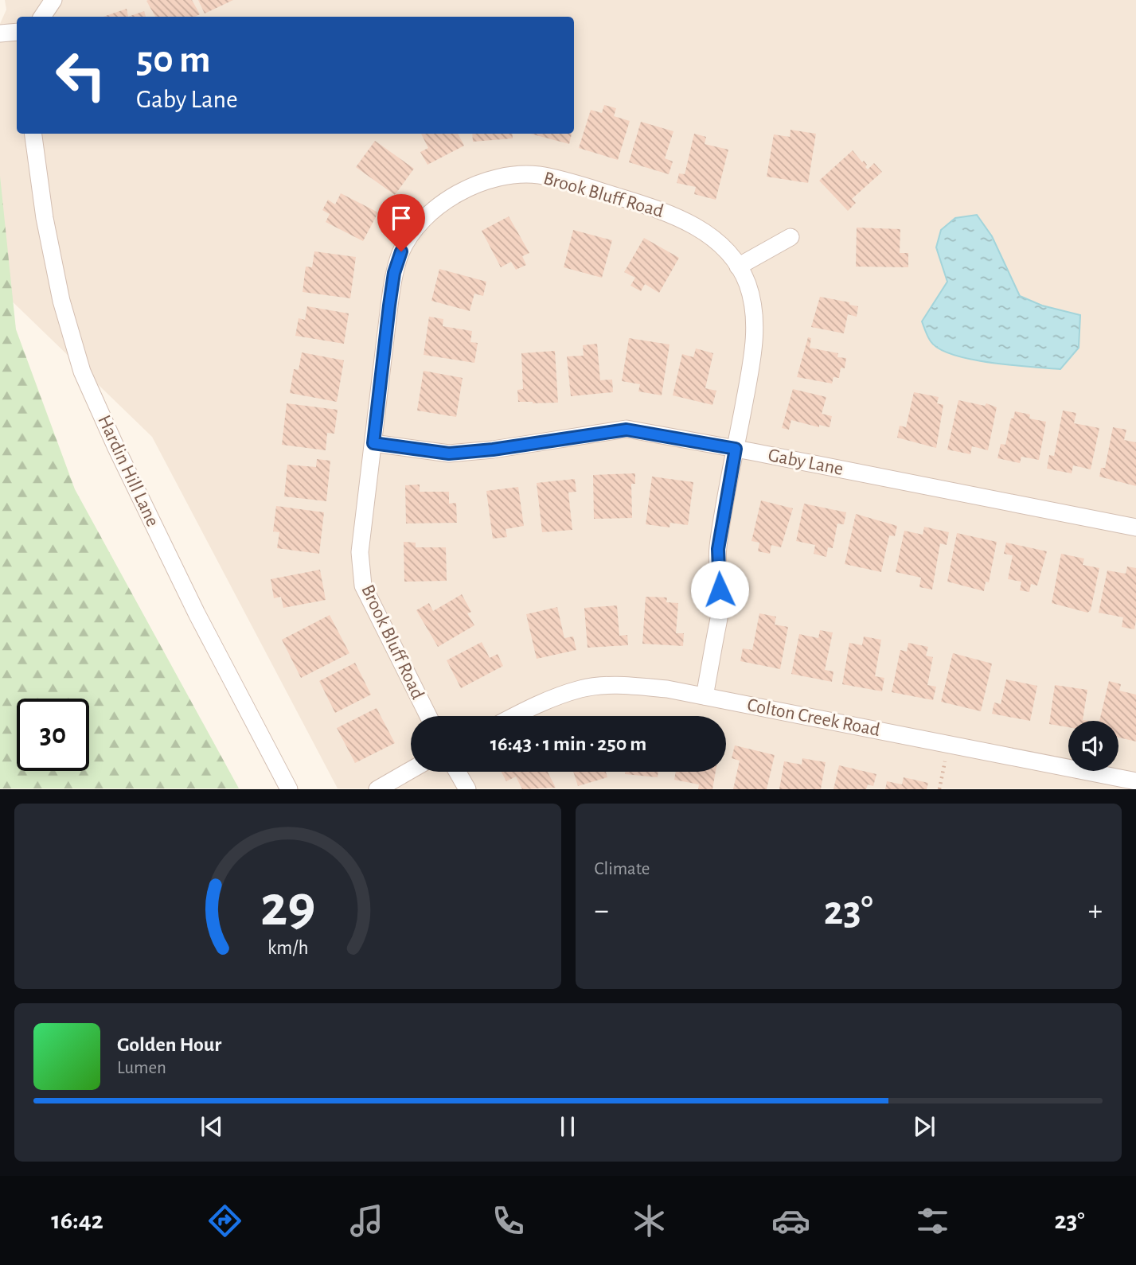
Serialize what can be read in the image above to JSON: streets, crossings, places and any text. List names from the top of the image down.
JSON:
{
  "streets": {
    "street": [
      "Brook Bluff Road",
      "Gaby Lane",
      "Hardin Hill Lane",
      "Colton Creek Road"
    ]
  },
  "crossings": [
    ["Brook Bluff Road", "Gaby Lane"],
    ["Brook Bluff Road", "Colton Creek Road"]
  ],
  "page": {
    "turn": ["50 m", "Gaby Lane"],
    "limit": "30",
    "trip": "16:43 · 1 min · 250 m",
    "tile": "Climate",
    "heat": ["−", "23°", "+"],
    "song": ["Golden Hour", "Lumen"],
    "tabs": ["16:42", "23°"],
    "gauge": ["29", "km/h"]
  }
}
